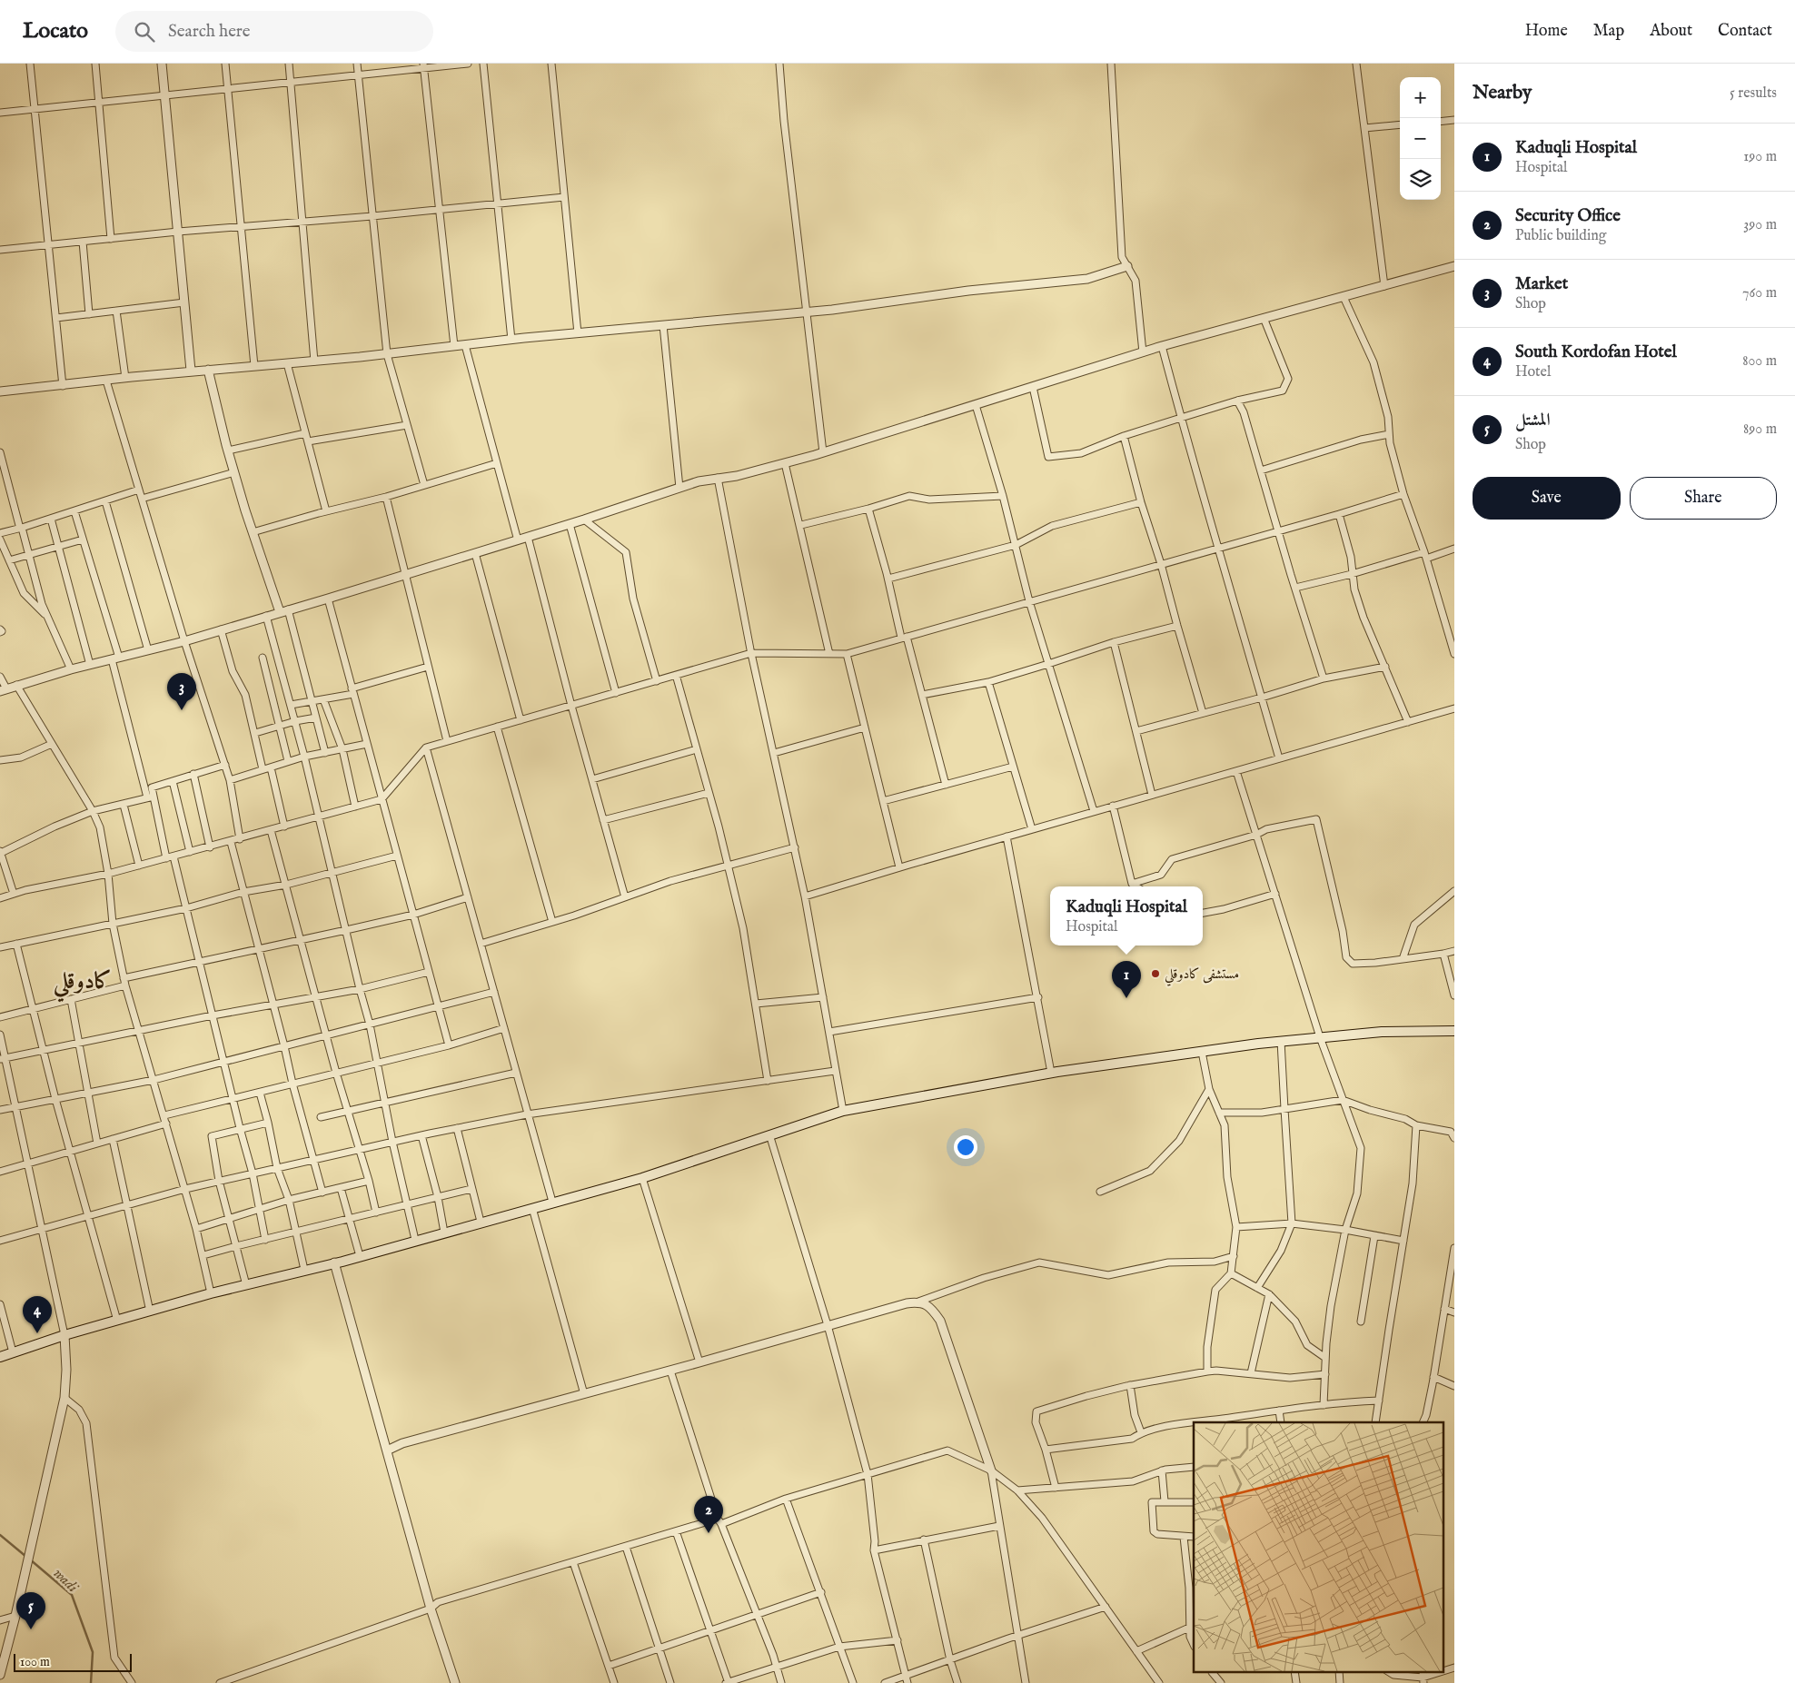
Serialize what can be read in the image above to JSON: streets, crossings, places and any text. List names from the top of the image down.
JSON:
{
  "districts": ["كادوقلي"],
  "water": ["wadi"],
  "places": ["مستشفى كادوقلي"],
  "scale_bar": "100 m",
  "page": {
    "header": "Locato",
    "search": "Search here",
    "nav": [
      "Home",
      "Map",
      "About",
      "Contact"
    ],
    "heading": ["Nearby", "5 results"],
    "map_buttons": ["+", "−"],
    "list": [
      {
        "mark": "1",
        "name": "Kaduqli Hospital",
        "note": "Hospital",
        "value": "190 m"
      },
      {
        "mark": "2",
        "name": "Security Office",
        "note": "Public building",
        "value": "390 m"
      },
      {
        "mark": "3",
        "name": "Market",
        "note": "Shop",
        "value": "760 m"
      },
      {
        "mark": "4",
        "name": "South Kordofan Hotel",
        "note": "Hotel",
        "value": "800 m"
      },
      {
        "mark": "5",
        "name": "المشتل",
        "note": "Shop",
        "value": "890 m"
      }
    ],
    "buttons": ["Save", "Share"],
    "pins": [
      "3",
      "1",
      "4",
      "2",
      "5"
    ],
    "popup": ["Kaduqli Hospital", "Hospital"],
    "scale": "100 m"
  }
}
